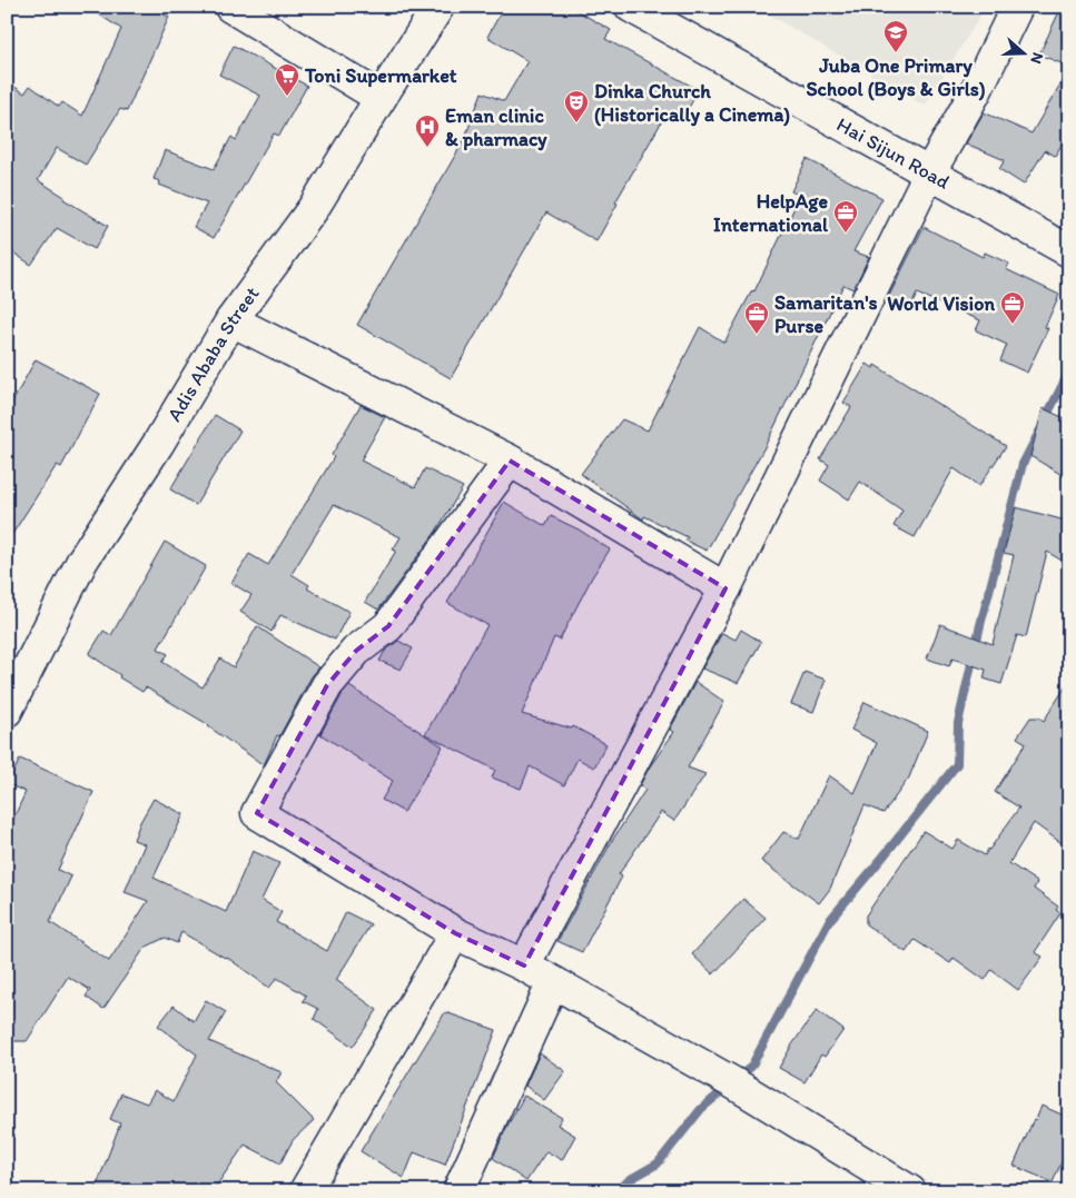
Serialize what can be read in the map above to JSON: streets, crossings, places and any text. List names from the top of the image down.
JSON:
{
  "streets": {
    "street": ["Hai Sijun Road", "Adis Ababa Street"]
  },
  "places": {
    "school or university": ["Juba One Primary School (Boys & Girls)"],
    "supermarket": ["Toni Supermarket"],
    "theatre": ["Dinka Church (Historically a Cinema)"],
    "hospital": ["Eman clinic & pharmacy"],
    "office": ["HelpAge International", "World Vision", "Samaritan's Purse"]
  },
  "north": "right"
}
